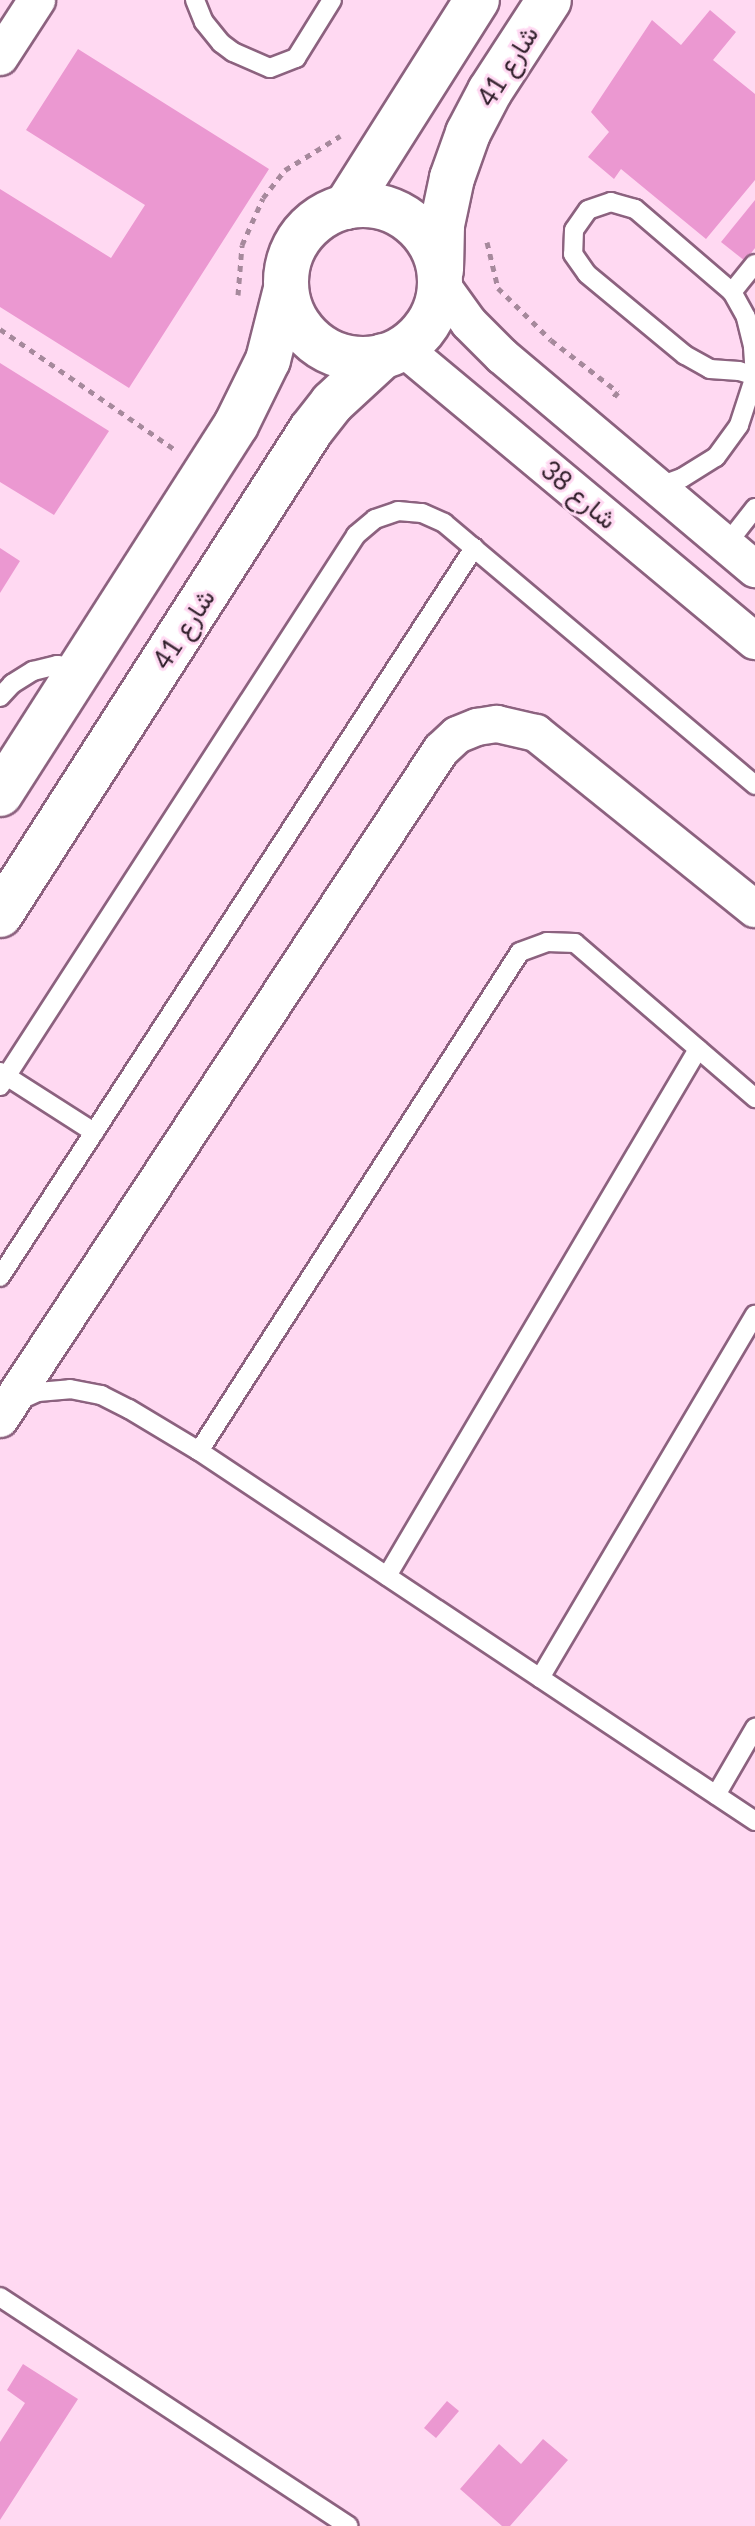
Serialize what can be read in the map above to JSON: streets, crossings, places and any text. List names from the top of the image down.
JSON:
{
  "streets": {
    "street": ["شارع 41", "شارع 38"]
  },
  "crossings": [
    ["شارع 41", "شارع 38"]
  ]
}
